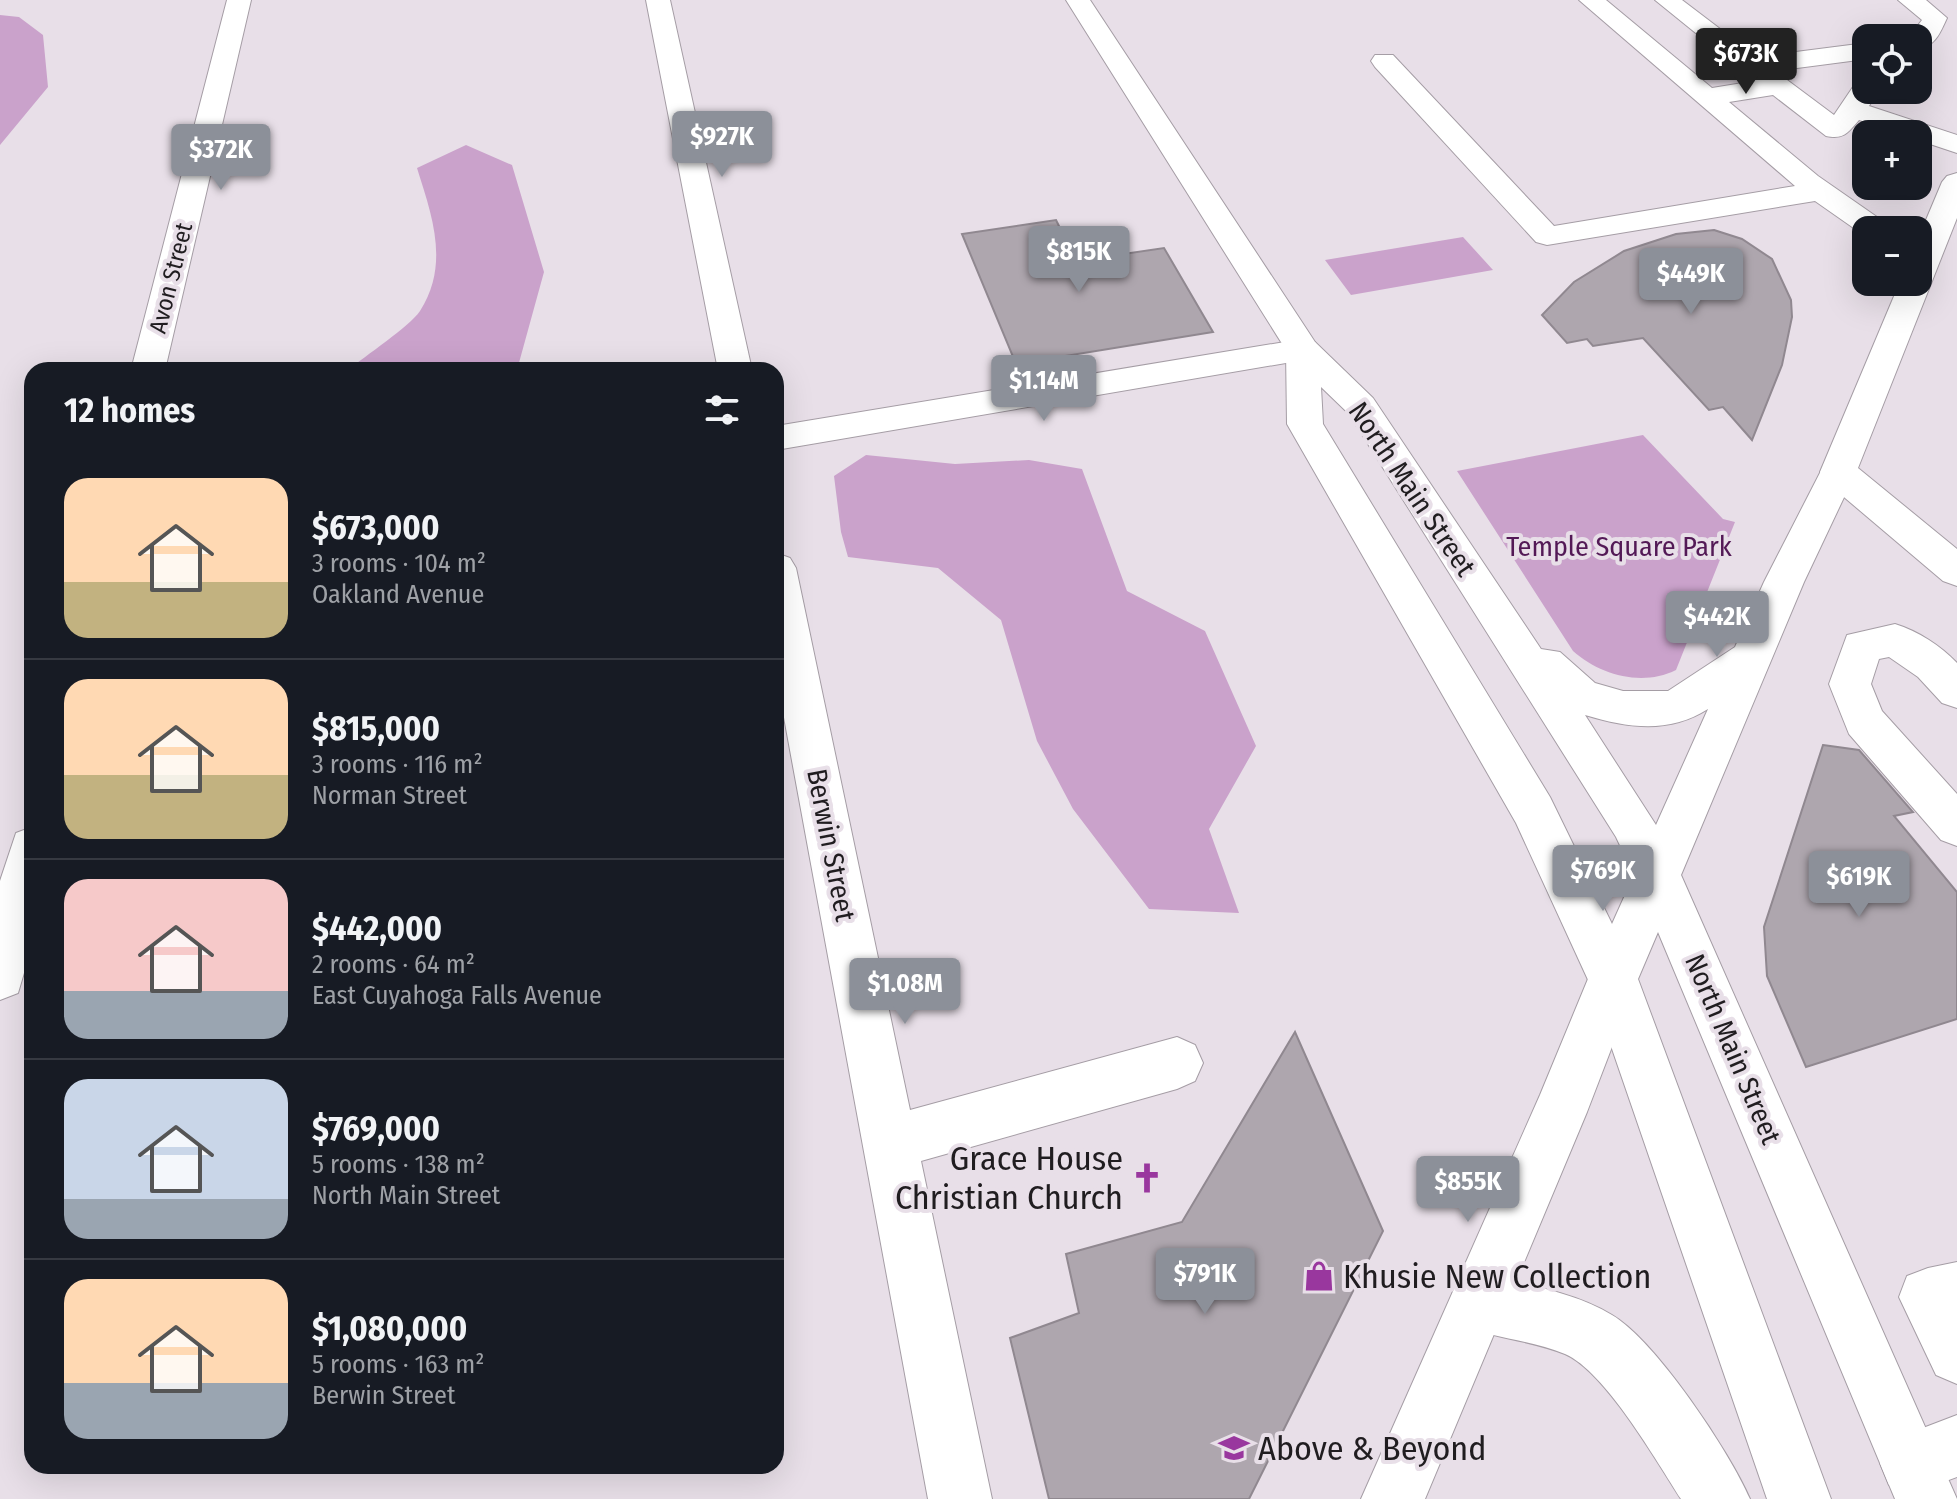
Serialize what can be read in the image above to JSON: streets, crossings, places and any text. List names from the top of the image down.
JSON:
{
  "streets": {
    "street": ["Avon Street", "North Main Street", "Berwin Street"]
  },
  "parks": ["Temple Square Park"],
  "places": {
    "church": ["Grace House Christian Church"],
    "shop": ["Khusie New Collection"],
    "school or university": ["Above & Beyond"]
  },
  "page": {
    "map_buttons": ["+", "−"],
    "price": [
      "$673K",
      "$927K",
      "$372K",
      "$815K",
      "$449K",
      "$1.14M",
      "$442K",
      "$769K",
      "$619K",
      "$1.08M",
      "$855K",
      "$791K"
    ],
    "heading": "12 homes",
    "list": [
      {
        "name": "$673,000",
        "note": "3 rooms · 104 m² · Oakland Avenue"
      },
      {
        "name": "$815,000",
        "note": "3 rooms · 116 m² · Norman Street"
      },
      {
        "name": "$442,000",
        "note": "2 rooms · 64 m² · East Cuyahoga Falls Avenue"
      },
      {
        "name": "$769,000",
        "note": "5 rooms · 138 m² · North Main Street"
      },
      {
        "name": "$1,080,000",
        "note": "5 rooms · 163 m² · Berwin Street"
      }
    ]
  }
}
